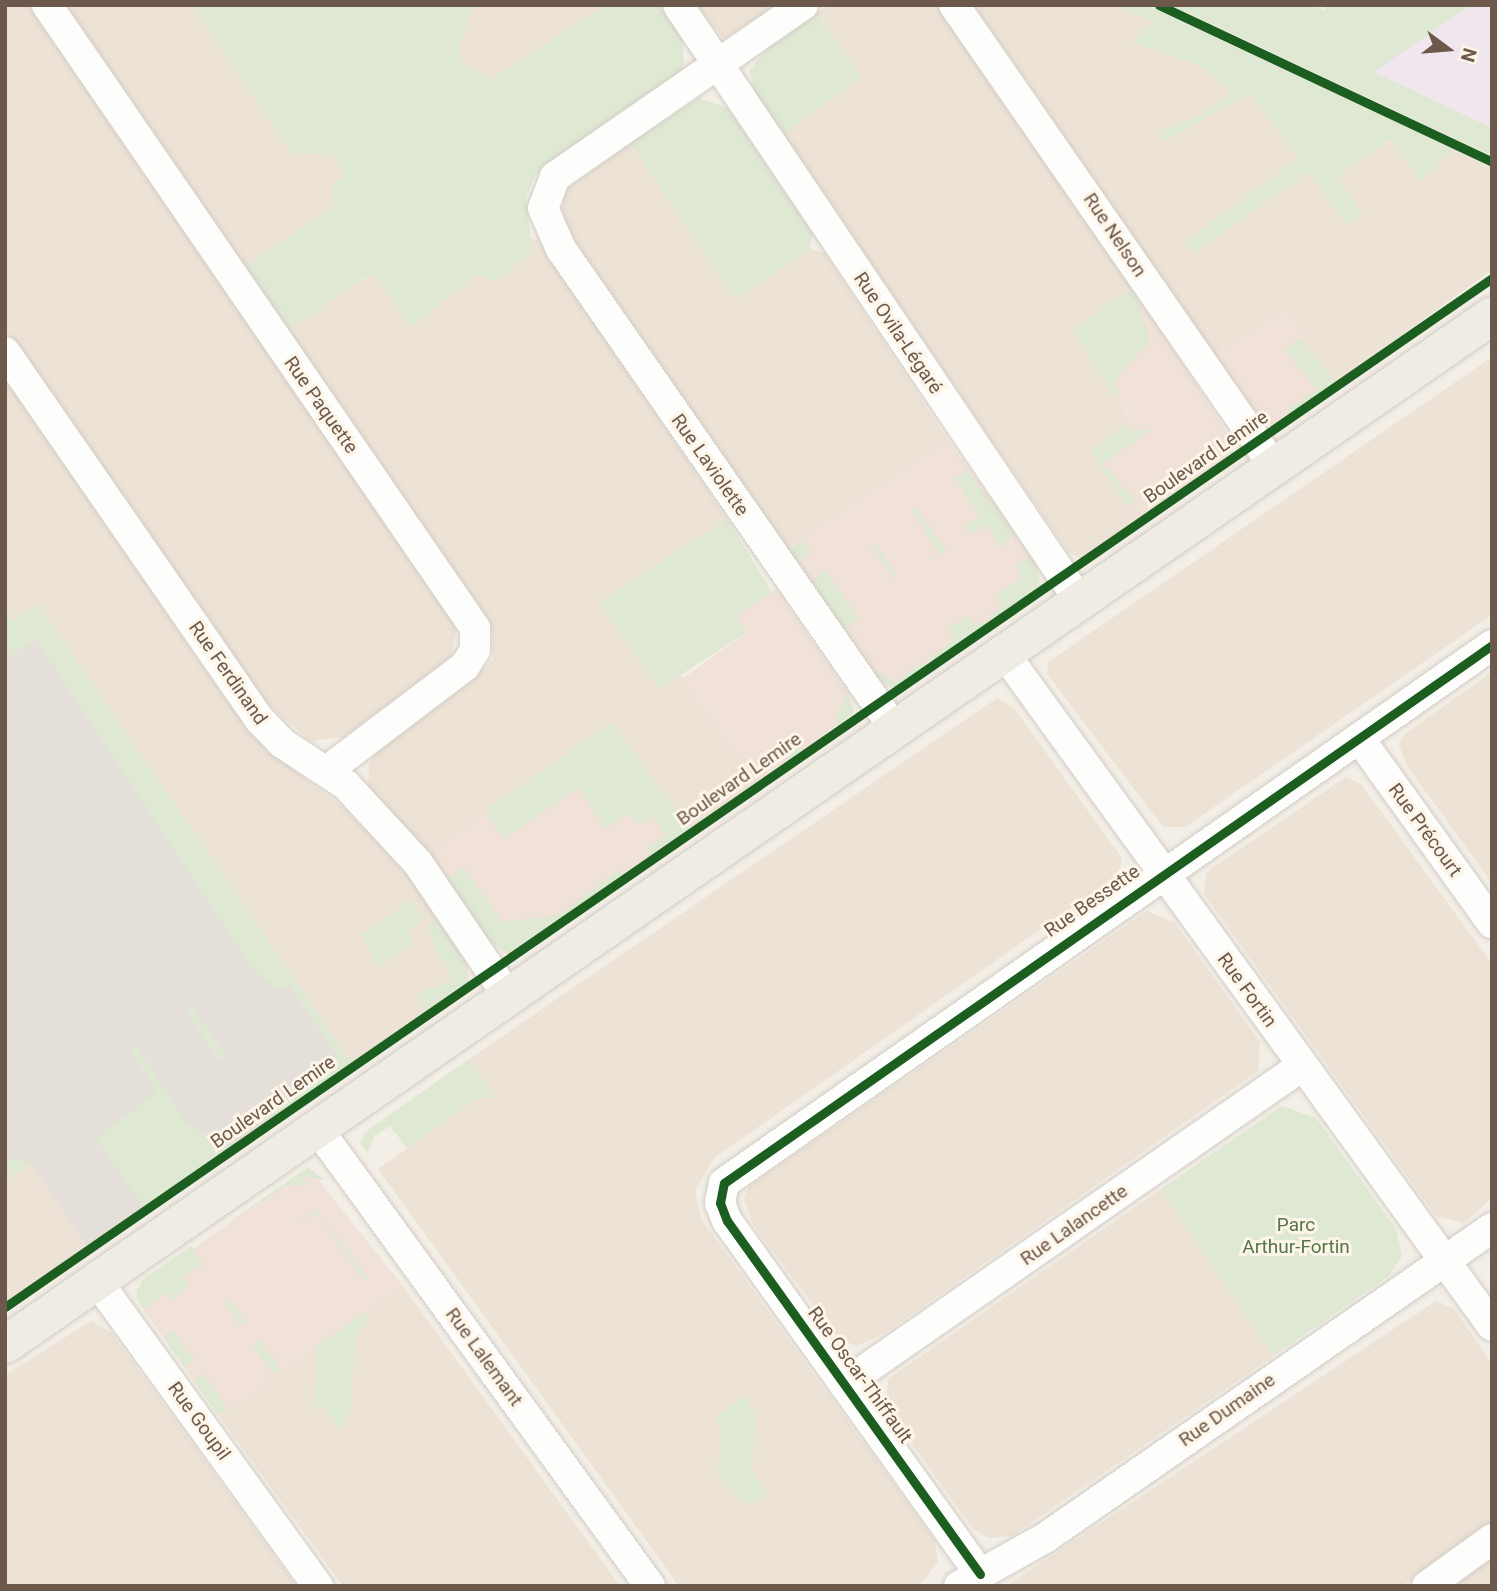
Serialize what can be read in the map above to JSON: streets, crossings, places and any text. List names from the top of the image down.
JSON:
{
  "streets": {
    "street": [
      "Rue Nelson",
      "Rue Ovila-Légaré",
      "Rue Paquette",
      "Rue Laviolette",
      "Rue Ferdinand",
      "Rue Précourt",
      "Rue Bessette",
      "Rue Fortin",
      "Rue Lalancette",
      "Rue Lalemant",
      "Rue Oscar-Thiffault",
      "Rue Dumaine",
      "Rue Goupil"
    ],
    "cycle path": ["Boulevard Lemire"]
  },
  "crossings": [
    ["Rue Ovila-Légaré", "Rue Laviolette"],
    ["Rue Paquette", "Rue Ferdinand"],
    ["Rue Précourt", "Rue Bessette"],
    ["Rue Bessette", "Rue Fortin"],
    ["Rue Bessette", "Rue Oscar-Thiffault"],
    ["Rue Fortin", "Rue Lalancette"],
    ["Rue Fortin", "Rue Dumaine"],
    ["Rue Lalancette", "Rue Oscar-Thiffault"],
    ["Rue Oscar-Thiffault", "Rue Dumaine"]
  ],
  "parks": ["Parc Arthur-Fortin"],
  "north": "right"
}
